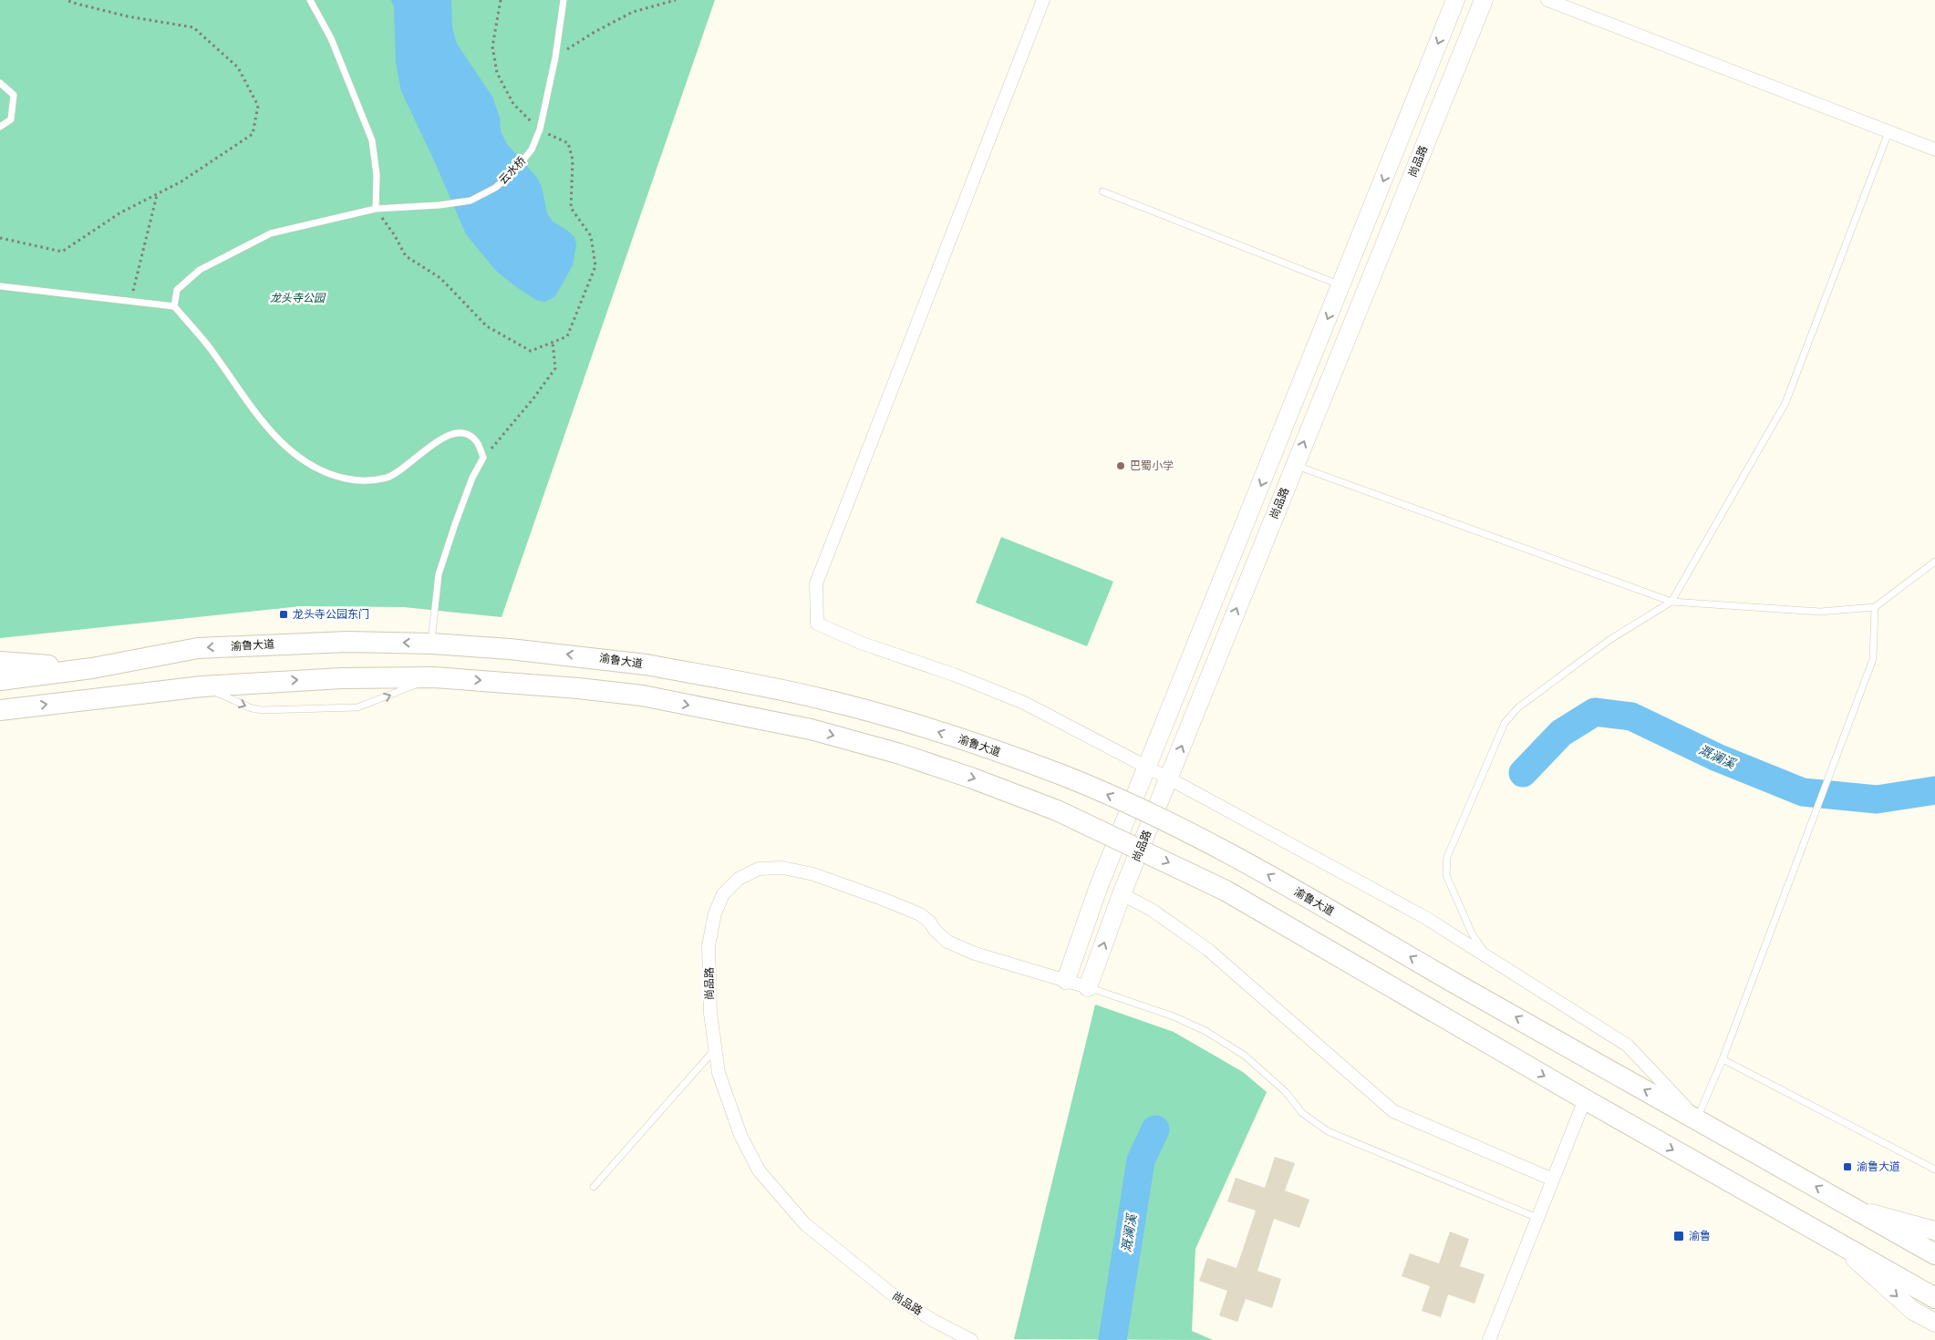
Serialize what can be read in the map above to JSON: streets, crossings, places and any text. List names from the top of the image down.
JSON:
{
  "streets": {
    "highway": ["渝鲁大道"],
    "main road": ["尚品路"],
    "lane": ["云水桥"]
  },
  "water": ["溉澜溪"],
  "parks": ["龙头寺公园"],
  "places": {
    "other": ["巴蜀小学"],
    "transit": ["龙头寺公园东门", "渝鲁大道", "渝鲁"]
  }
}
